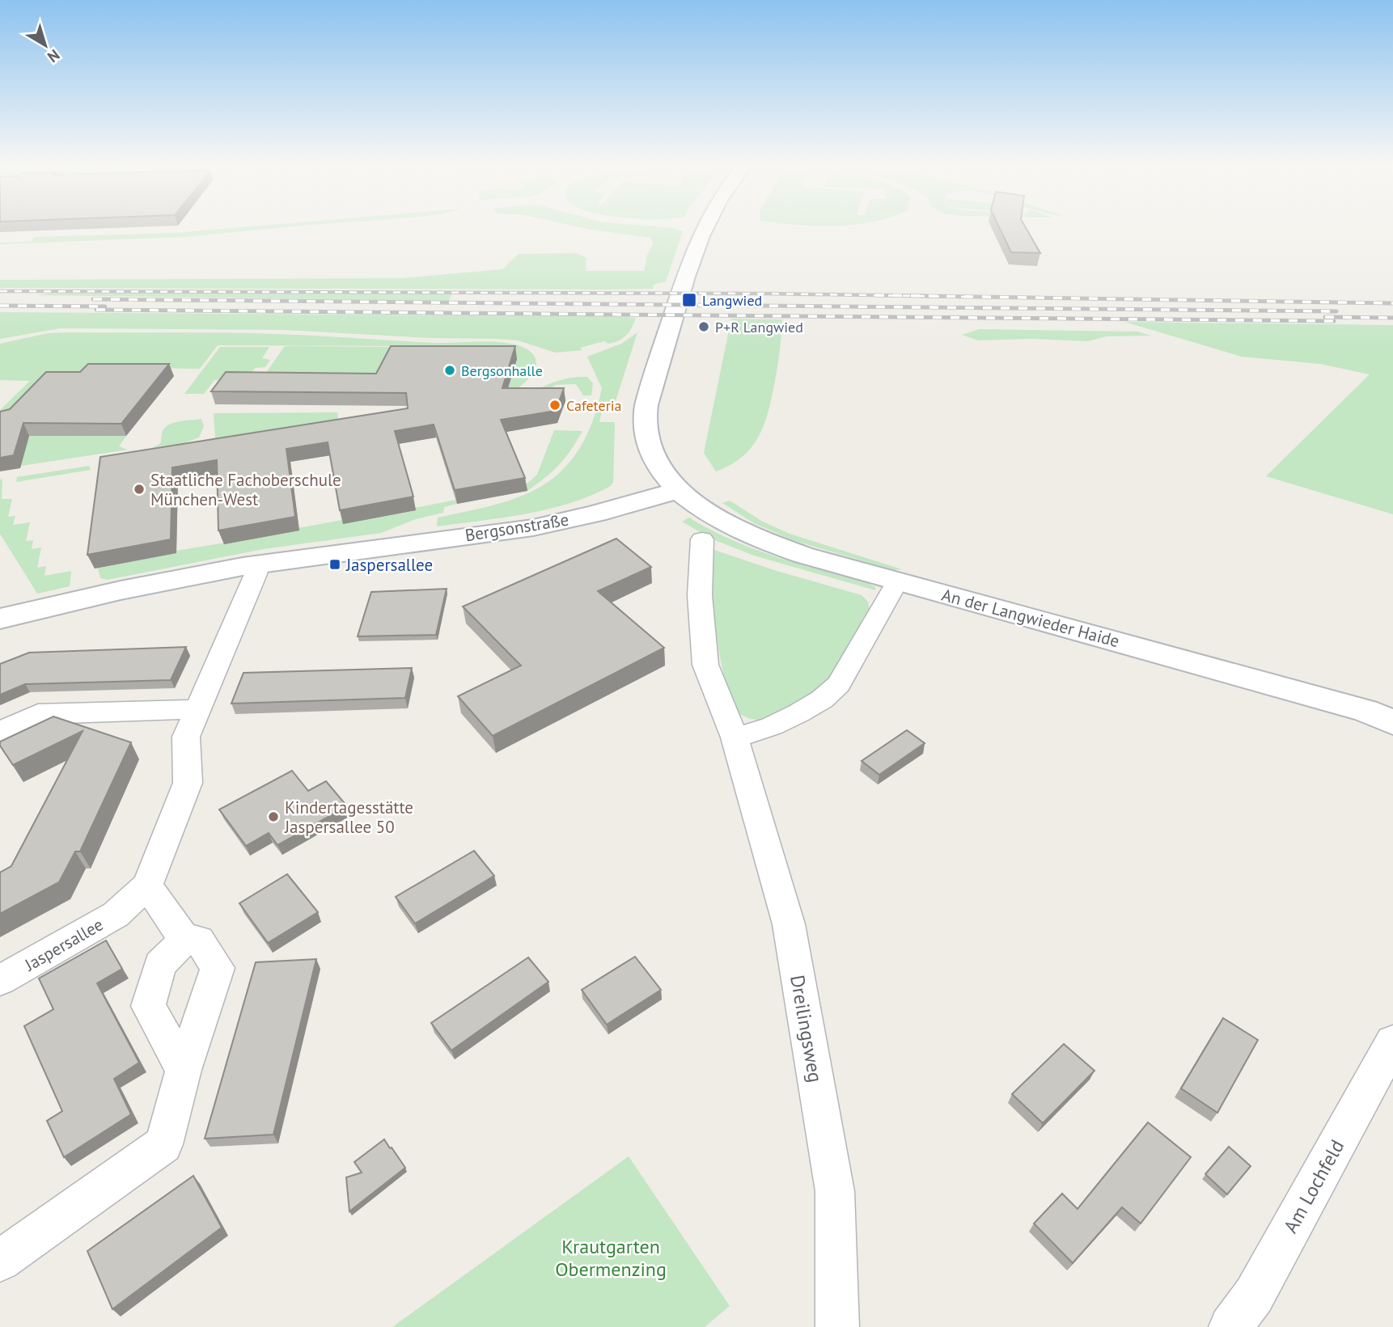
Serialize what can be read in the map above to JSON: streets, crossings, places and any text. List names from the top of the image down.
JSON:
{
  "streets": {
    "street": [
      "Bergsonstraße",
      "An der Langwieder Haide",
      "Jaspersallee",
      "Dreilingsweg",
      "Am Lochfeld"
    ]
  },
  "crossings": [
    ["Bergsonstraße", "An der Langwieder Haide"],
    ["Bergsonstraße", "Jaspersallee"]
  ],
  "parks": ["Krautgarten Obermenzing"],
  "places": {
    "transit": ["Langwied", "Jaspersallee"],
    "other": [
      "P+R Langwied",
      "Bergsonhalle",
      "Cafeteria",
      "Staatliche Fachoberschule München-West",
      "Kindertagesstätte Jaspersallee 50"
    ]
  },
  "north": "bottom right"
}
